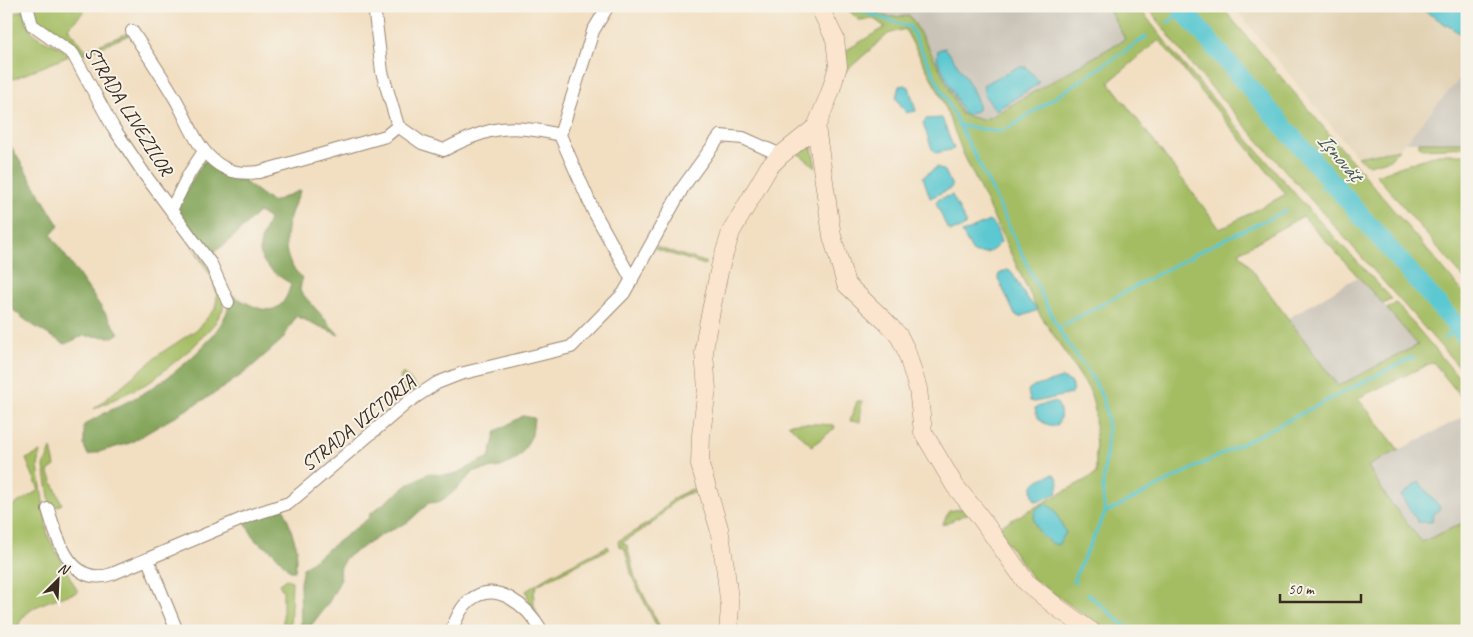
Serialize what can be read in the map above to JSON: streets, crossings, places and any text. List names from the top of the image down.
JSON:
{
  "streets": {
    "street": ["STRADA LIVEZILOR", "STRADA VICTORIA"]
  },
  "water": ["Ișnovăț"],
  "scale_bar": "50 m",
  "north": "top right"
}
